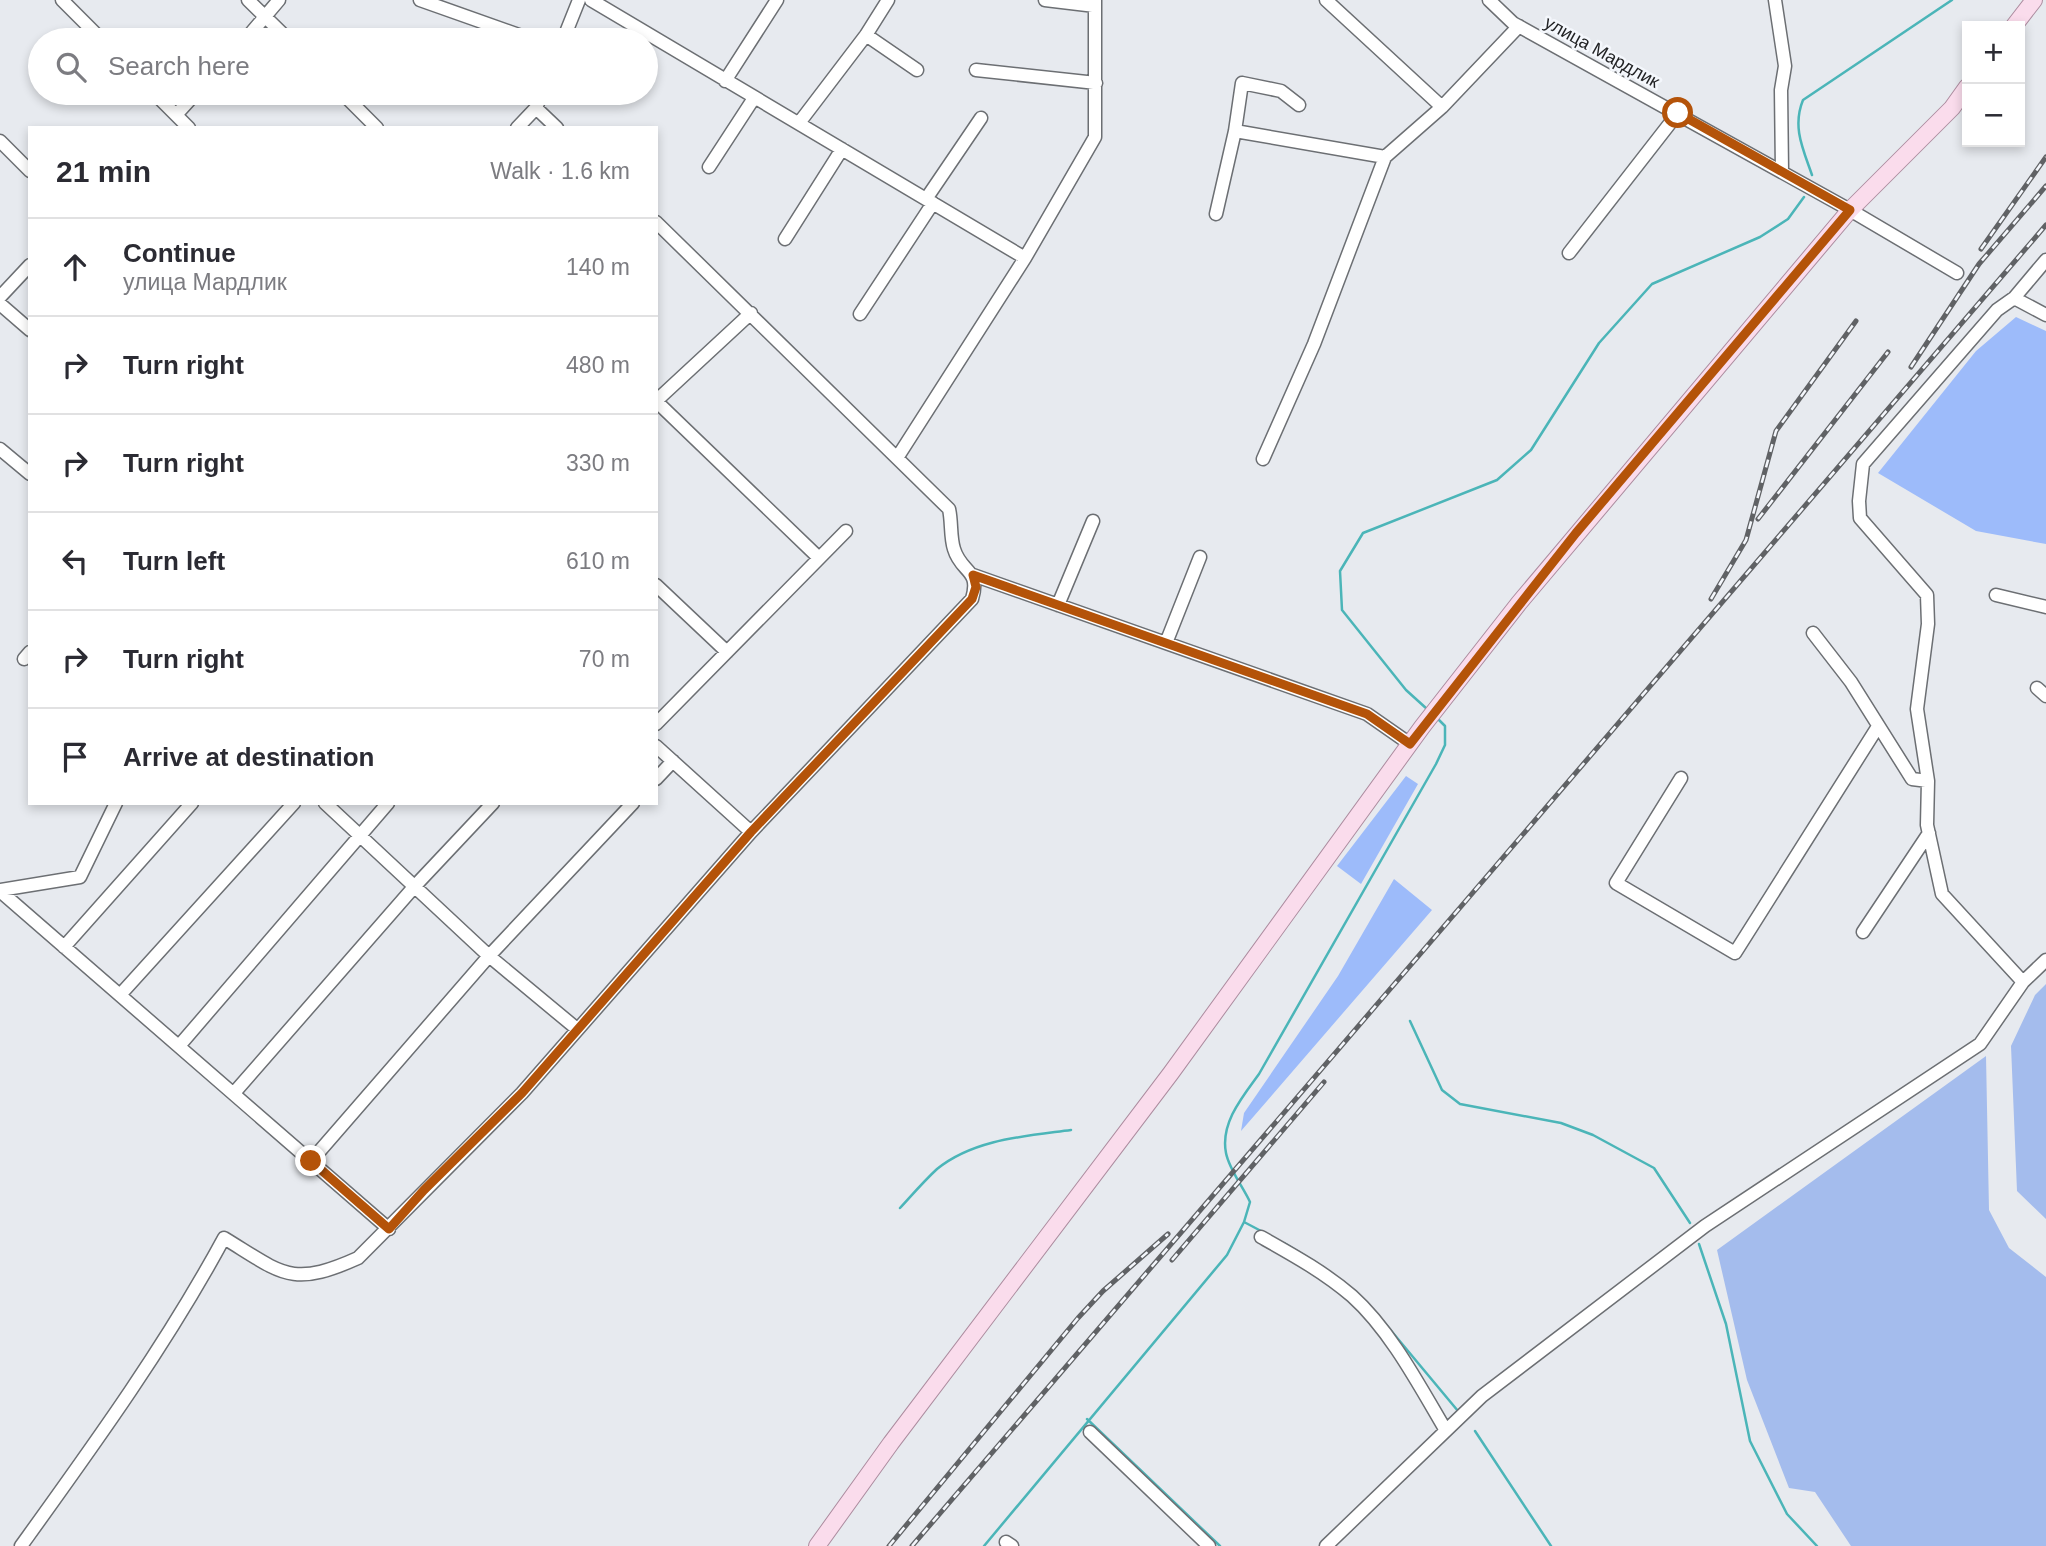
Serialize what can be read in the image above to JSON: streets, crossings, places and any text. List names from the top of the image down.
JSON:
{
  "streets": {
    "street": ["улица Мардлик"]
  },
  "page": {
    "map_buttons": ["+", "−"],
    "search": "Search here",
    "heading": ["21 min", "Walk · 1.6 km"],
    "list": [
      ["Continue", "улица Мардлик", "140 m"],
      ["Turn right", "480 m"],
      ["Turn right", "330 m"],
      ["Turn left", "610 m"],
      ["Turn right", "70 m"],
      "Arrive at destination"
    ]
  }
}
